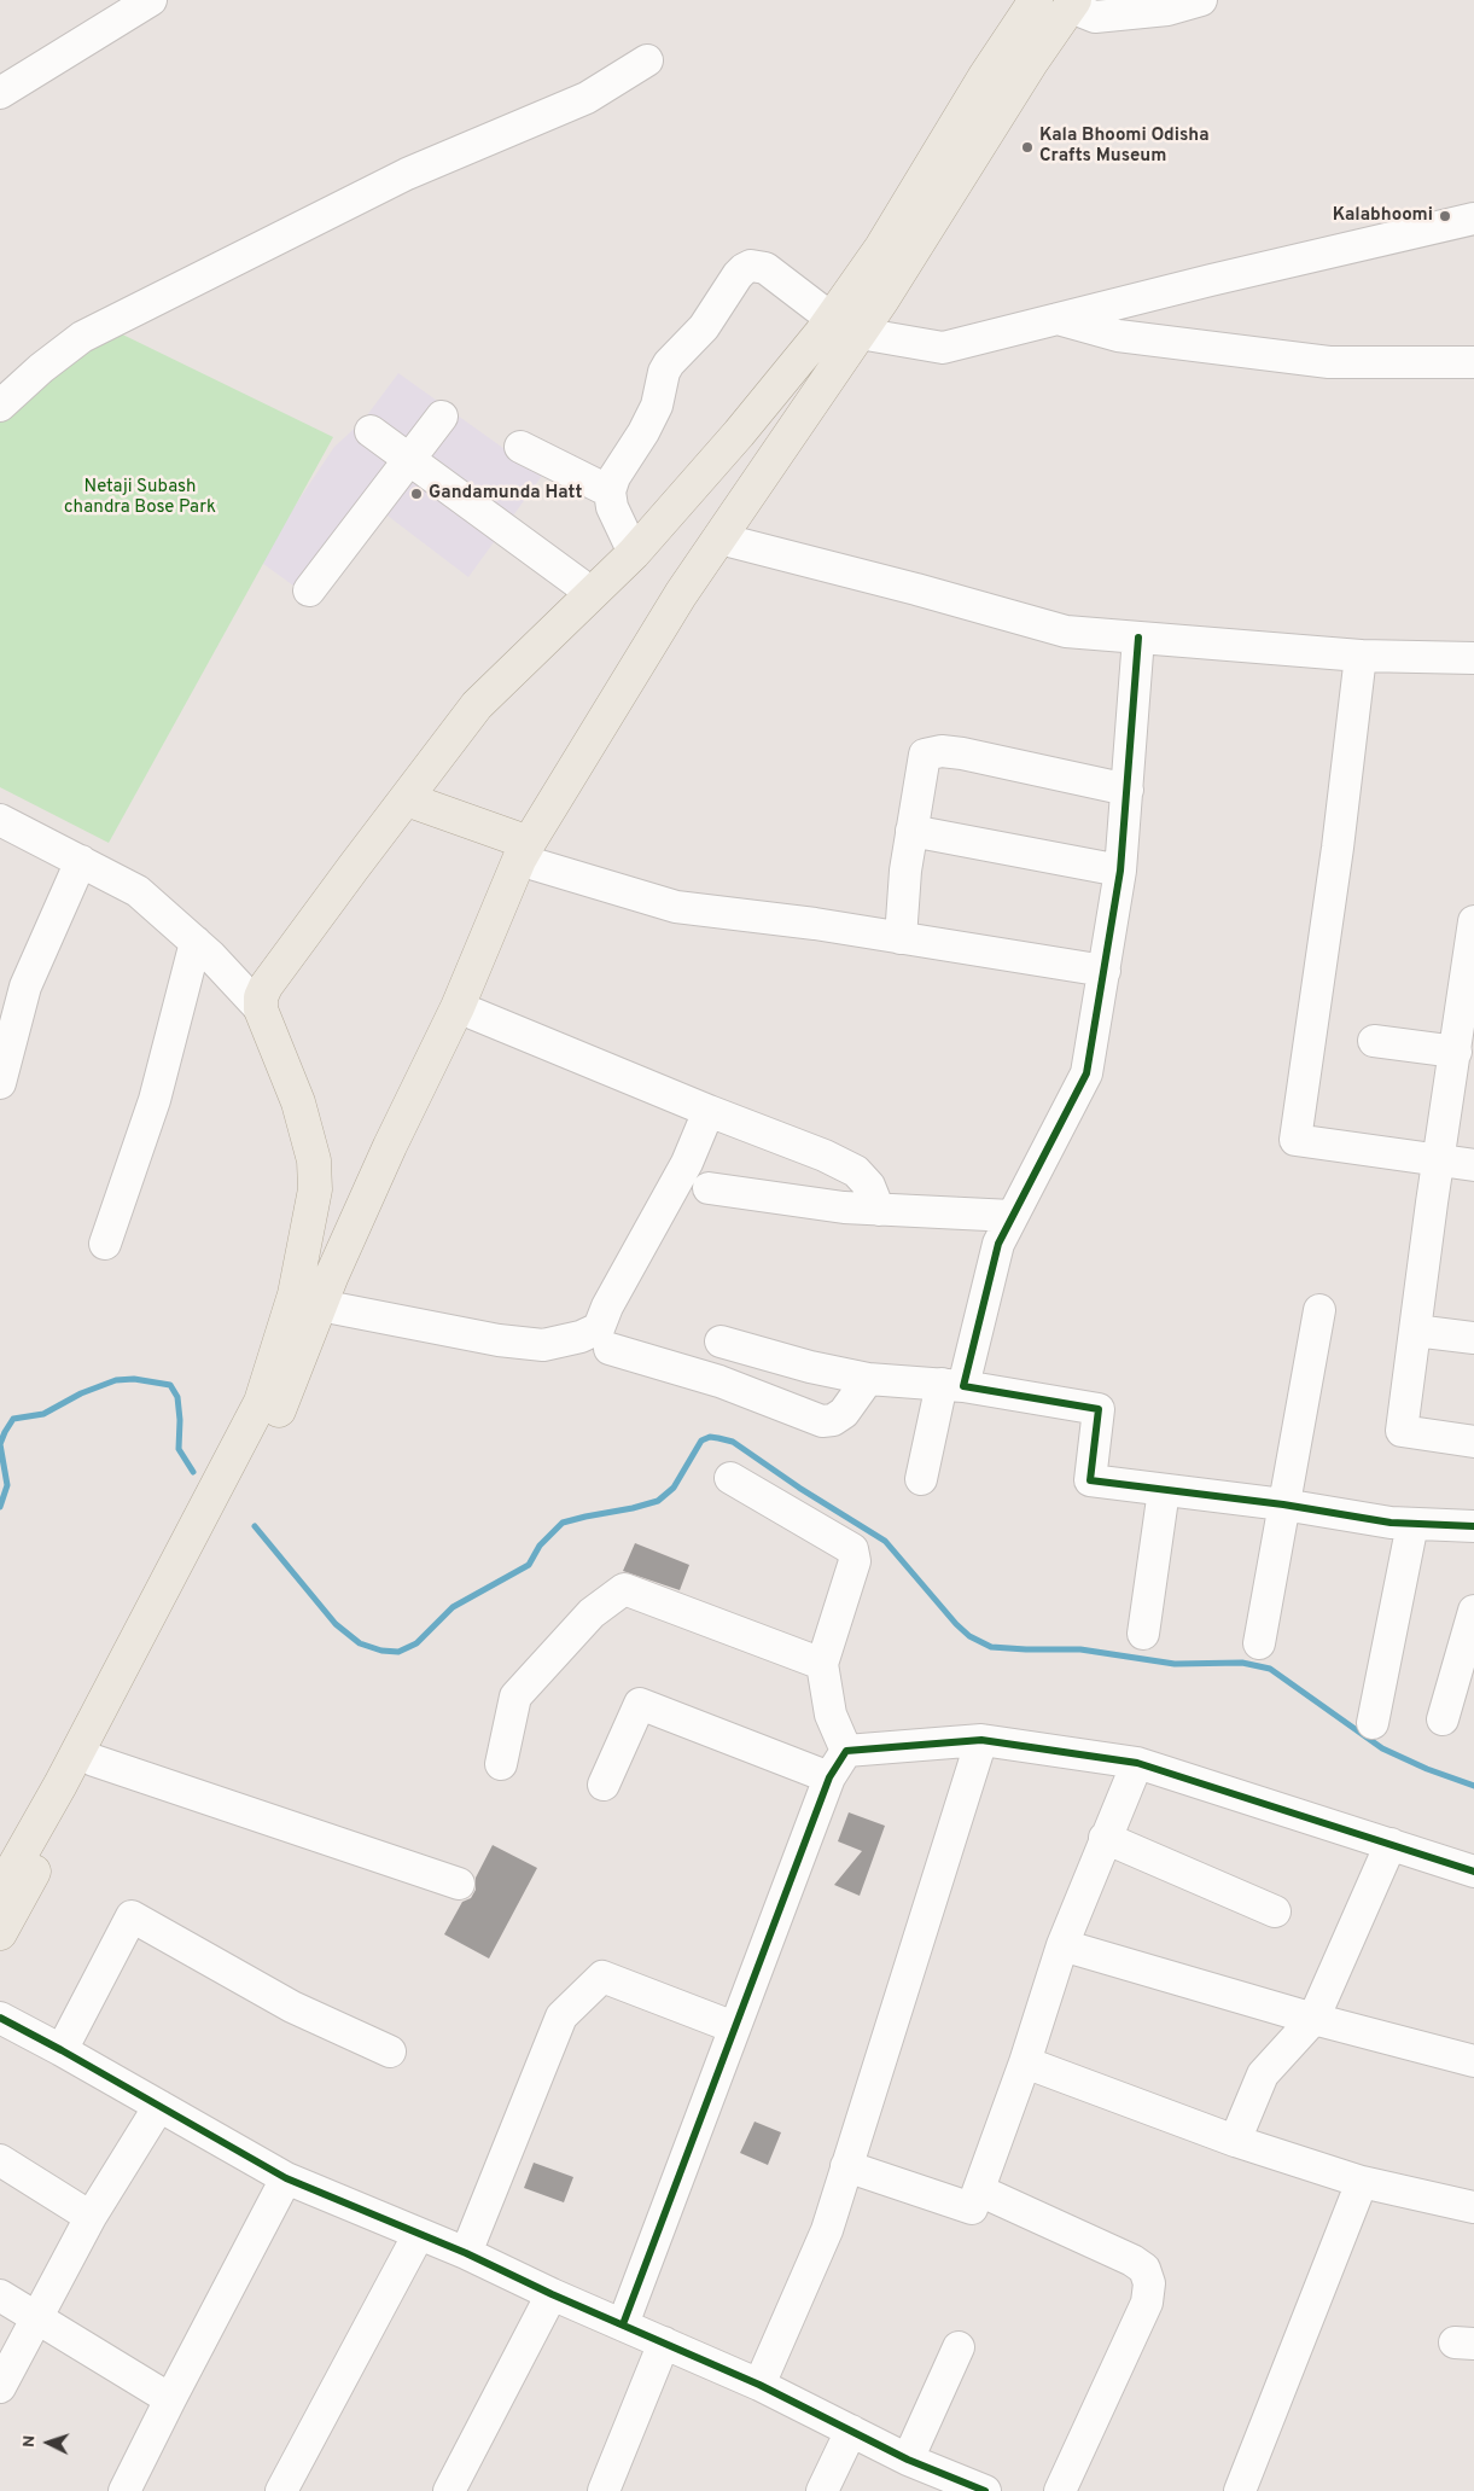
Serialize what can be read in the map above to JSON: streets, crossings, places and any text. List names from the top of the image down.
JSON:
{
  "parks": ["Netaji Subash chandra Bose Park"],
  "places": ["Kala Bhoomi Odisha Crafts Museum", "Kalabhoomi", "Gandamunda Hatt"],
  "north": "left"
}
